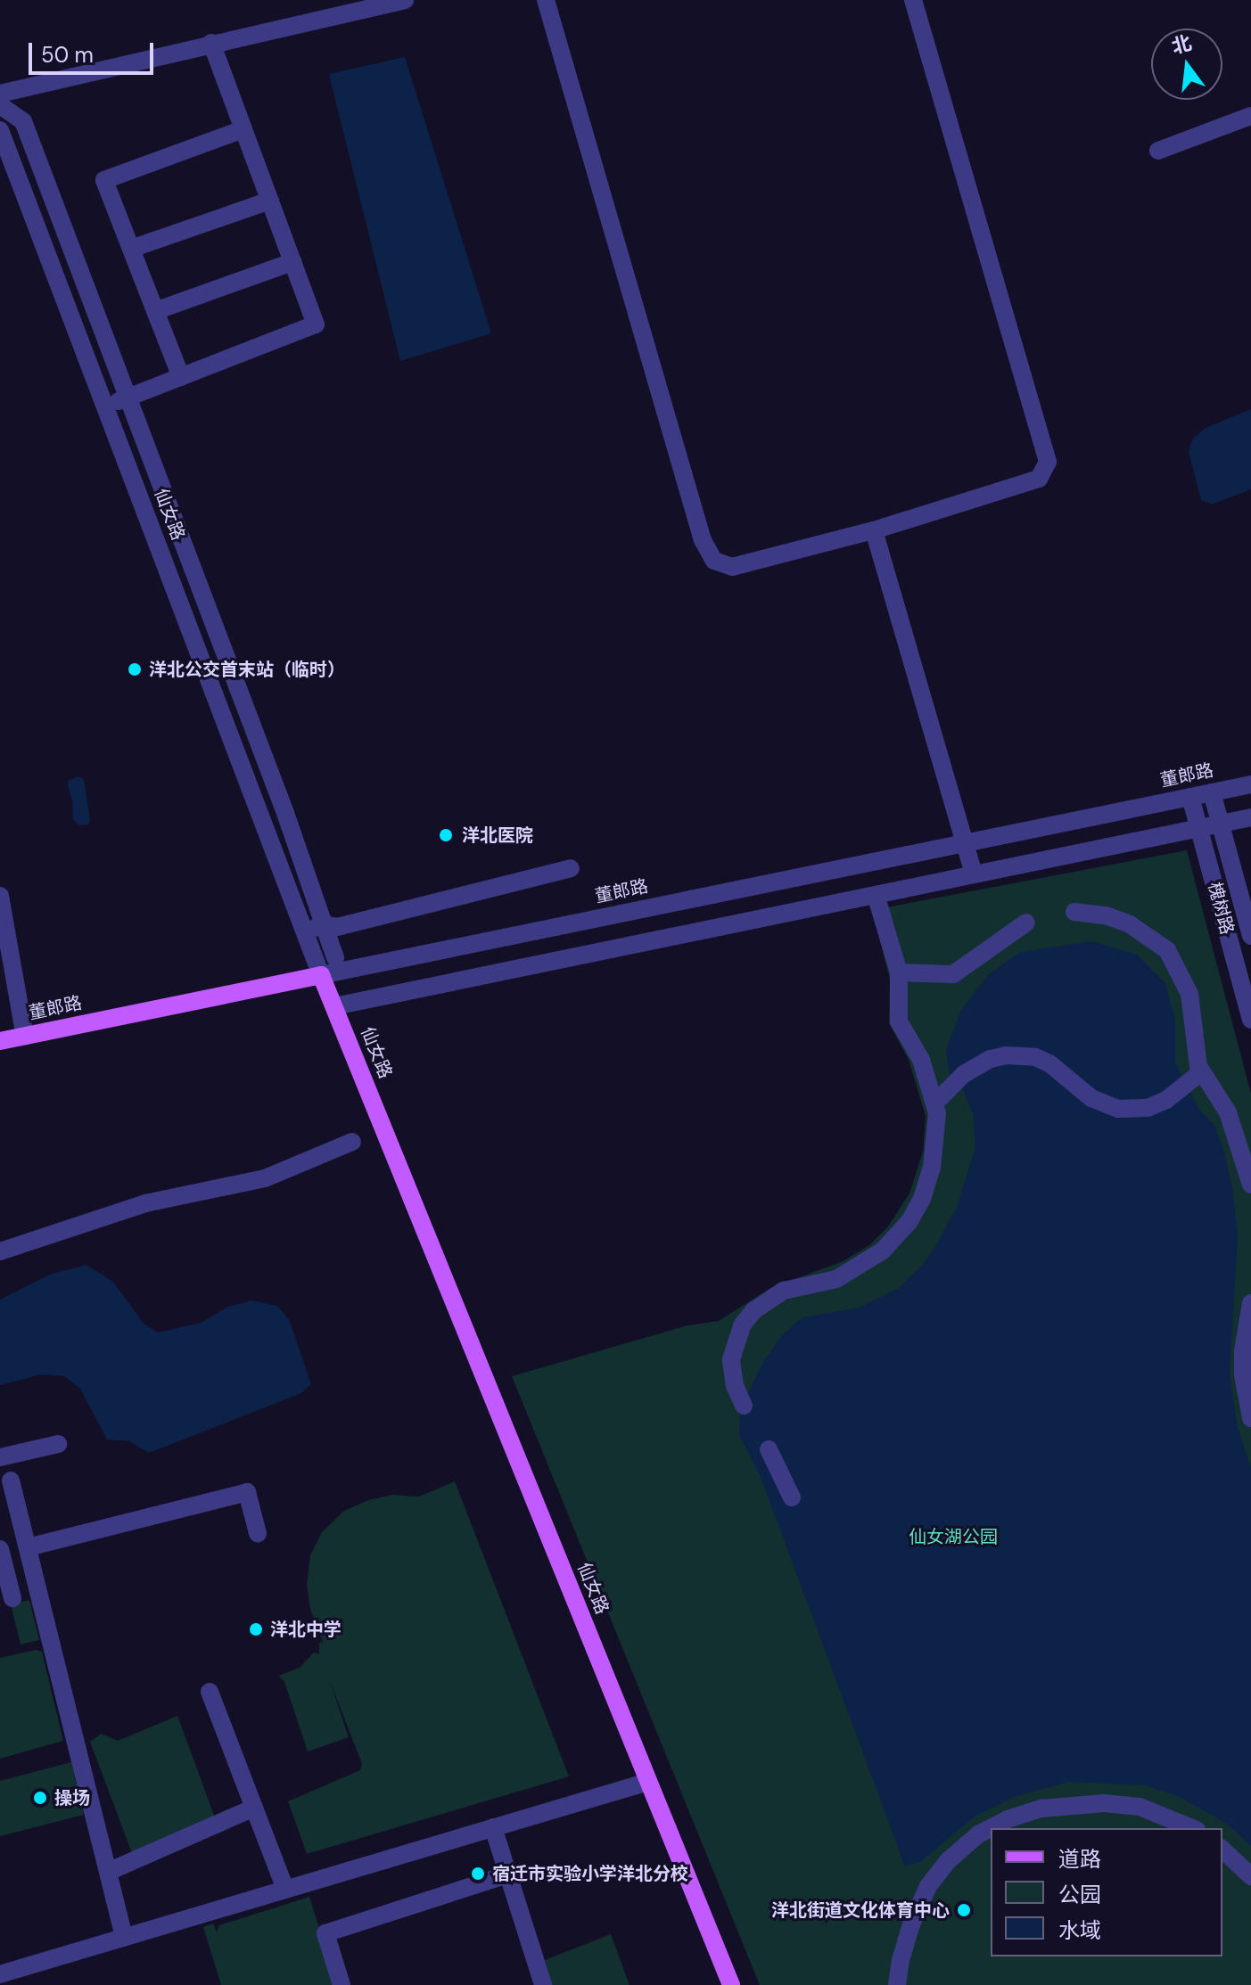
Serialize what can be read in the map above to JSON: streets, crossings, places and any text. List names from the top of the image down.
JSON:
{
  "streets": {
    "main road": ["仙女路", "董郎路"],
    "street": ["槐树路"]
  },
  "crossings": [
    ["仙女路", "董郎路"],
    ["董郎路", "槐树路"]
  ],
  "parks": ["仙女湖公园"],
  "places": [
    "洋北公交首末站（临时）",
    "洋北医院",
    "洋北中学",
    "操场",
    "宿迁市实验小学洋北分校",
    "洋北街道文化体育中心"
  ],
  "legend": ["道路", "公园", "水域"],
  "scale_bar": "50 m",
  "north": "top"
}
